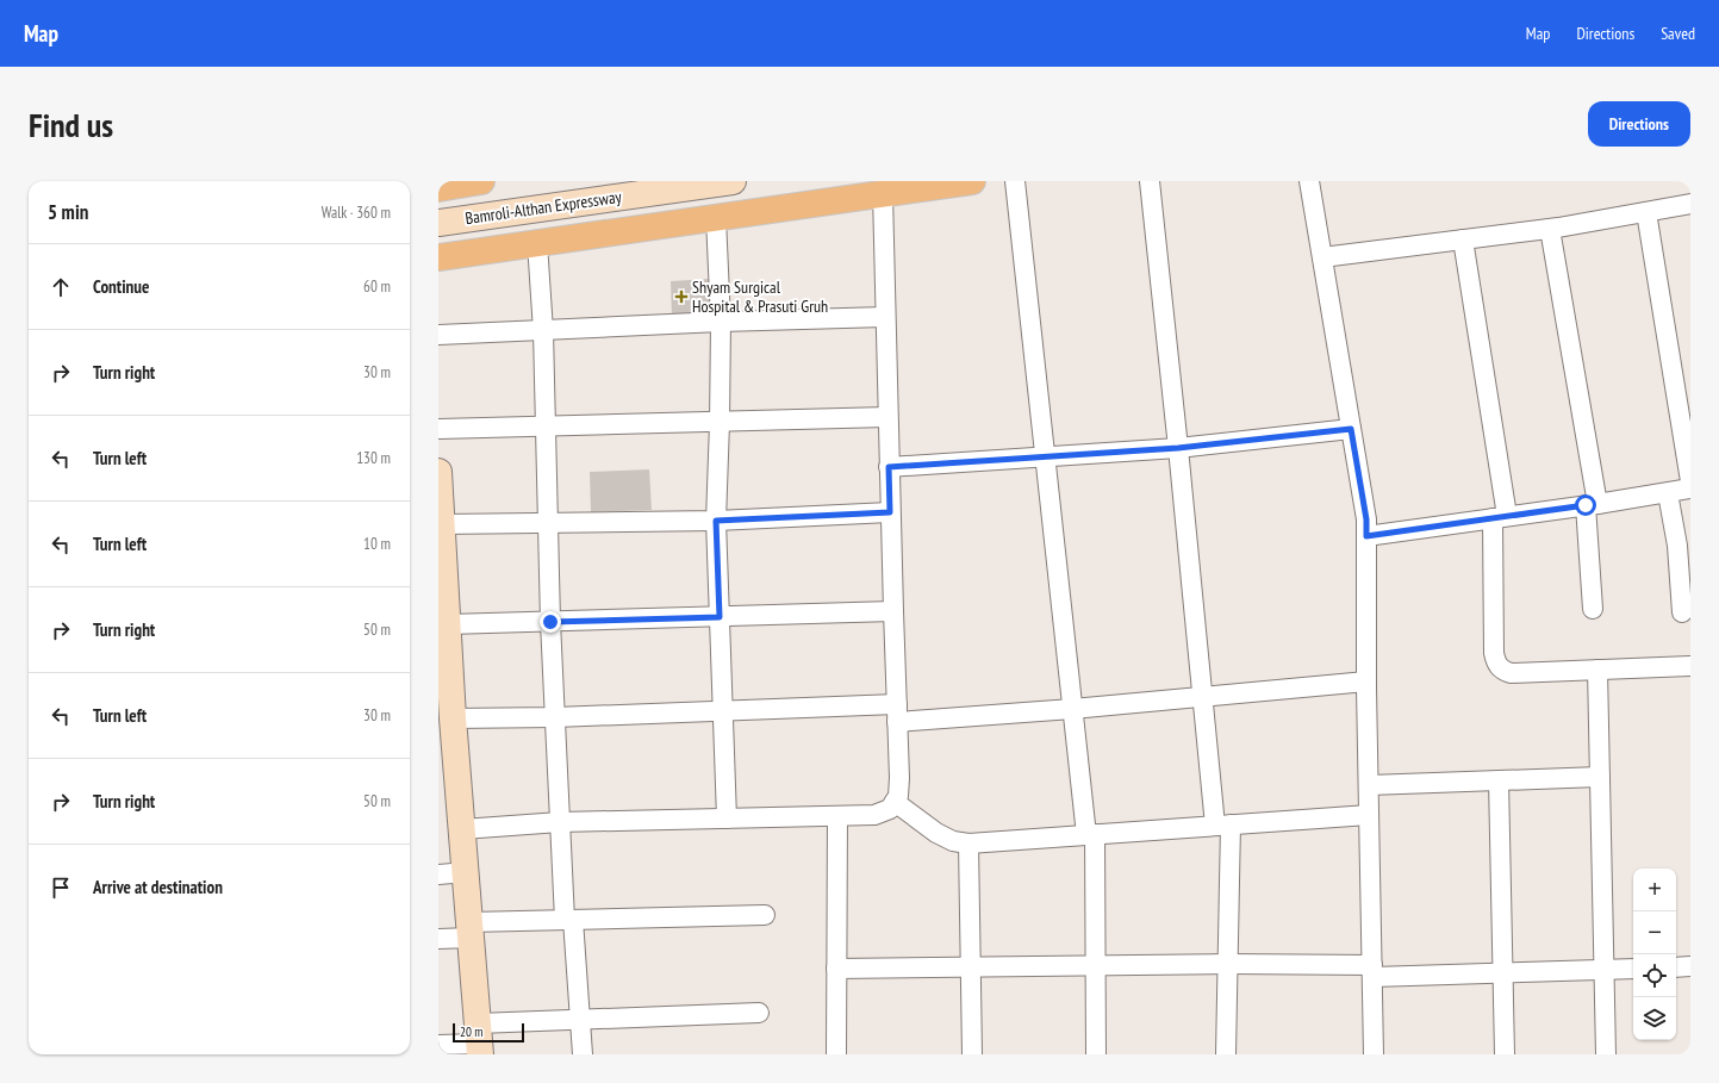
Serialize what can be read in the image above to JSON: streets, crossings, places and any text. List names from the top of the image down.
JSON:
{
  "streets": {
    "main road": ["Bamroli-Althan Expressway"]
  },
  "places": {
    "health": ["Shyam Surgical Hospital & Prasuti Gruh"]
  },
  "scale_bar": "20 m",
  "page": {
    "header": "Map",
    "nav": ["Map", "Directions", "Saved"],
    "buttons": "Directions",
    "title": "Find us",
    "heading": ["5 min", "Walk · 360 m"],
    "list": [
      ["Continue", "60 m"],
      ["Turn right", "30 m"],
      ["Turn left", "130 m"],
      ["Turn left", "10 m"],
      ["Turn right", "50 m"],
      ["Turn left", "30 m"],
      ["Turn right", "50 m"],
      "Arrive at destination"
    ],
    "map_buttons": ["+", "−"],
    "scale": "20 m"
  }
}
